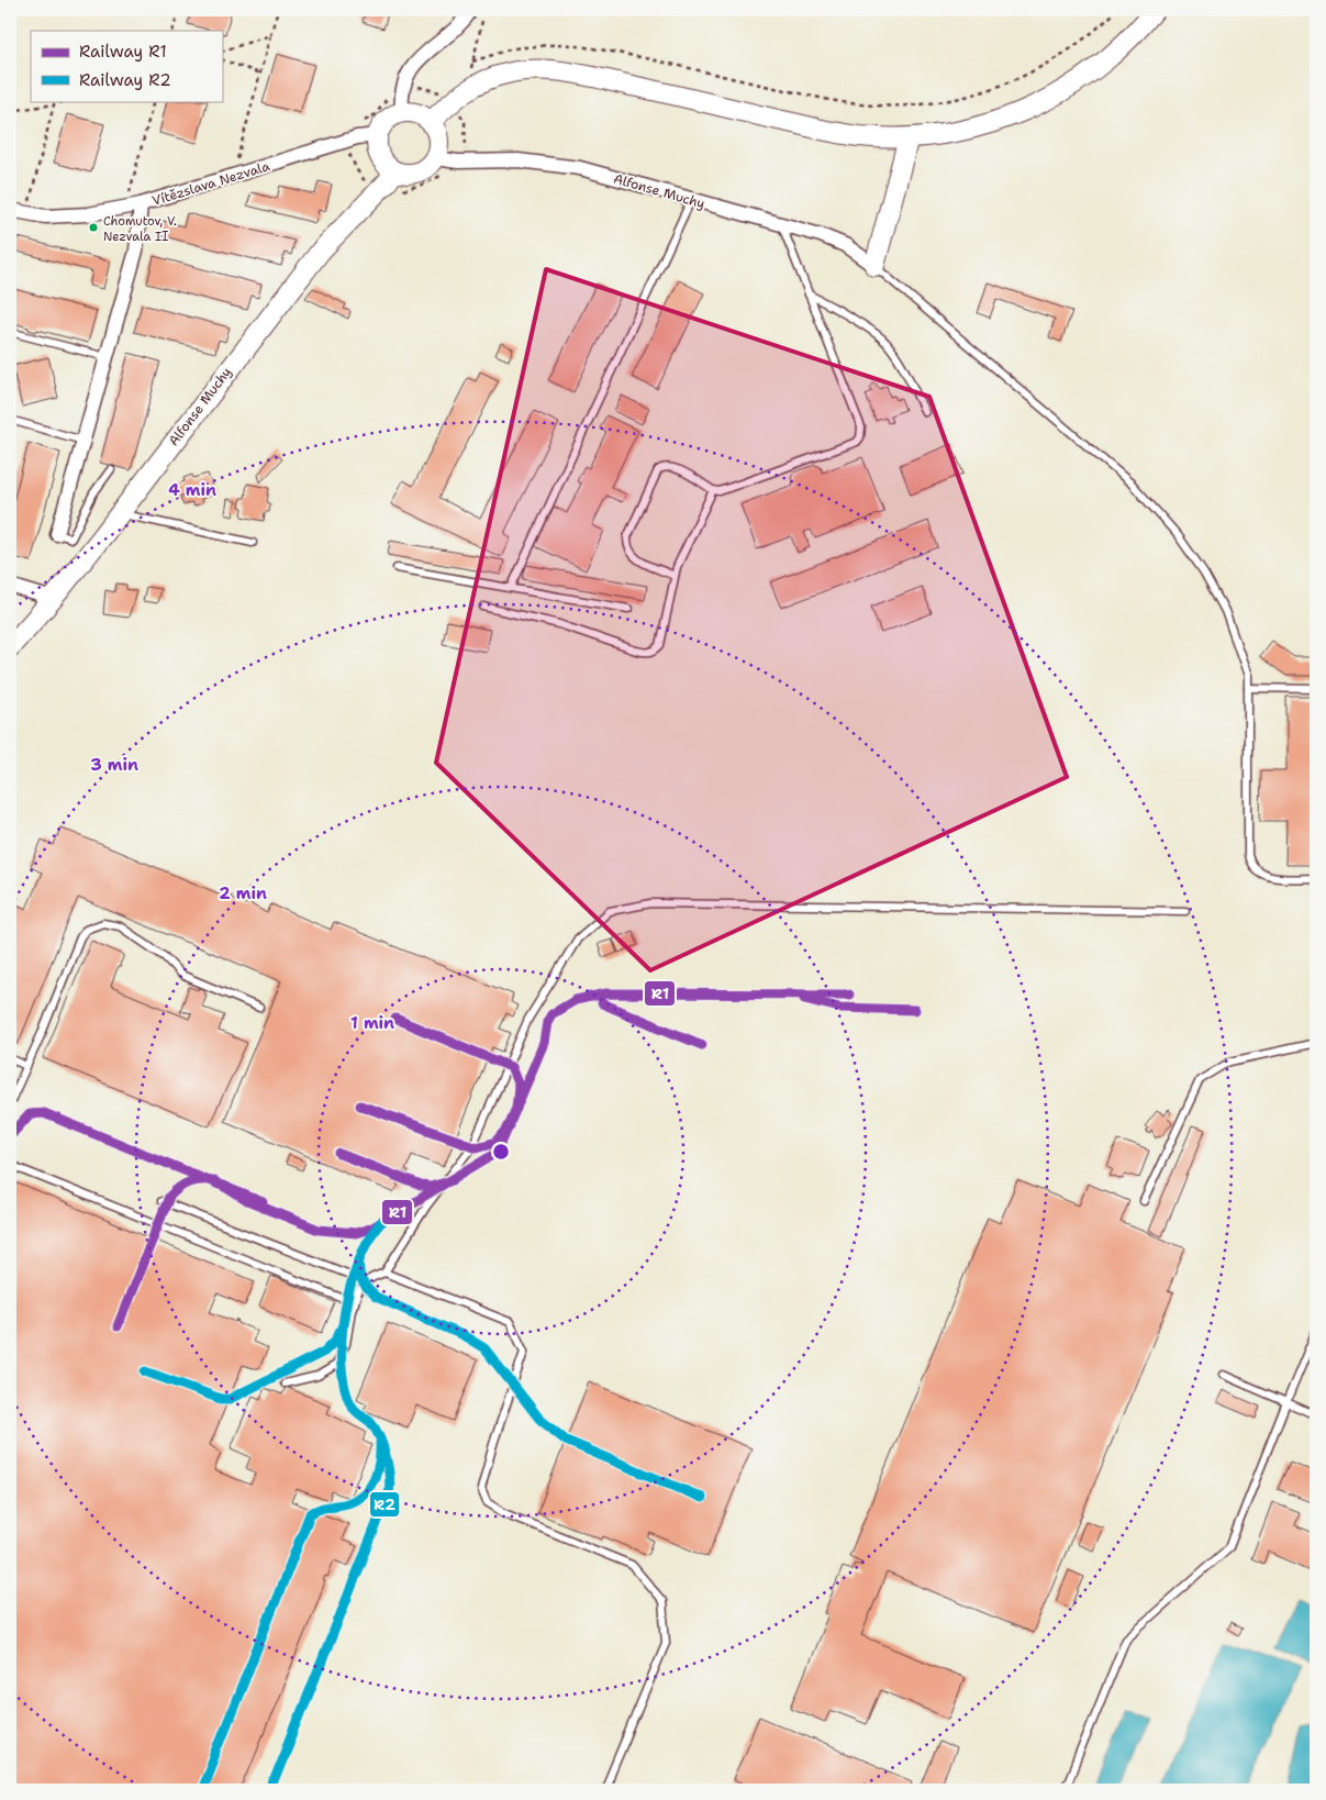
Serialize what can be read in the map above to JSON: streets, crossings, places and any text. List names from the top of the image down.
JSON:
{
  "streets": {
    "main road": ["Alfonse Muchy"],
    "street": ["Vítězslava Nezvala"]
  },
  "crossings": [
    ["Vítězslava Nezvala", "Alfonse Muchy"]
  ],
  "places": ["Chomutov, V. Nezvala II"],
  "lines": ["rail line R1", "rail line R2"],
  "legend": ["Railway R1", "Railway R2"],
  "rings": [
    "4 min",
    "3 min",
    "2 min",
    "1 min"
  ]
}
